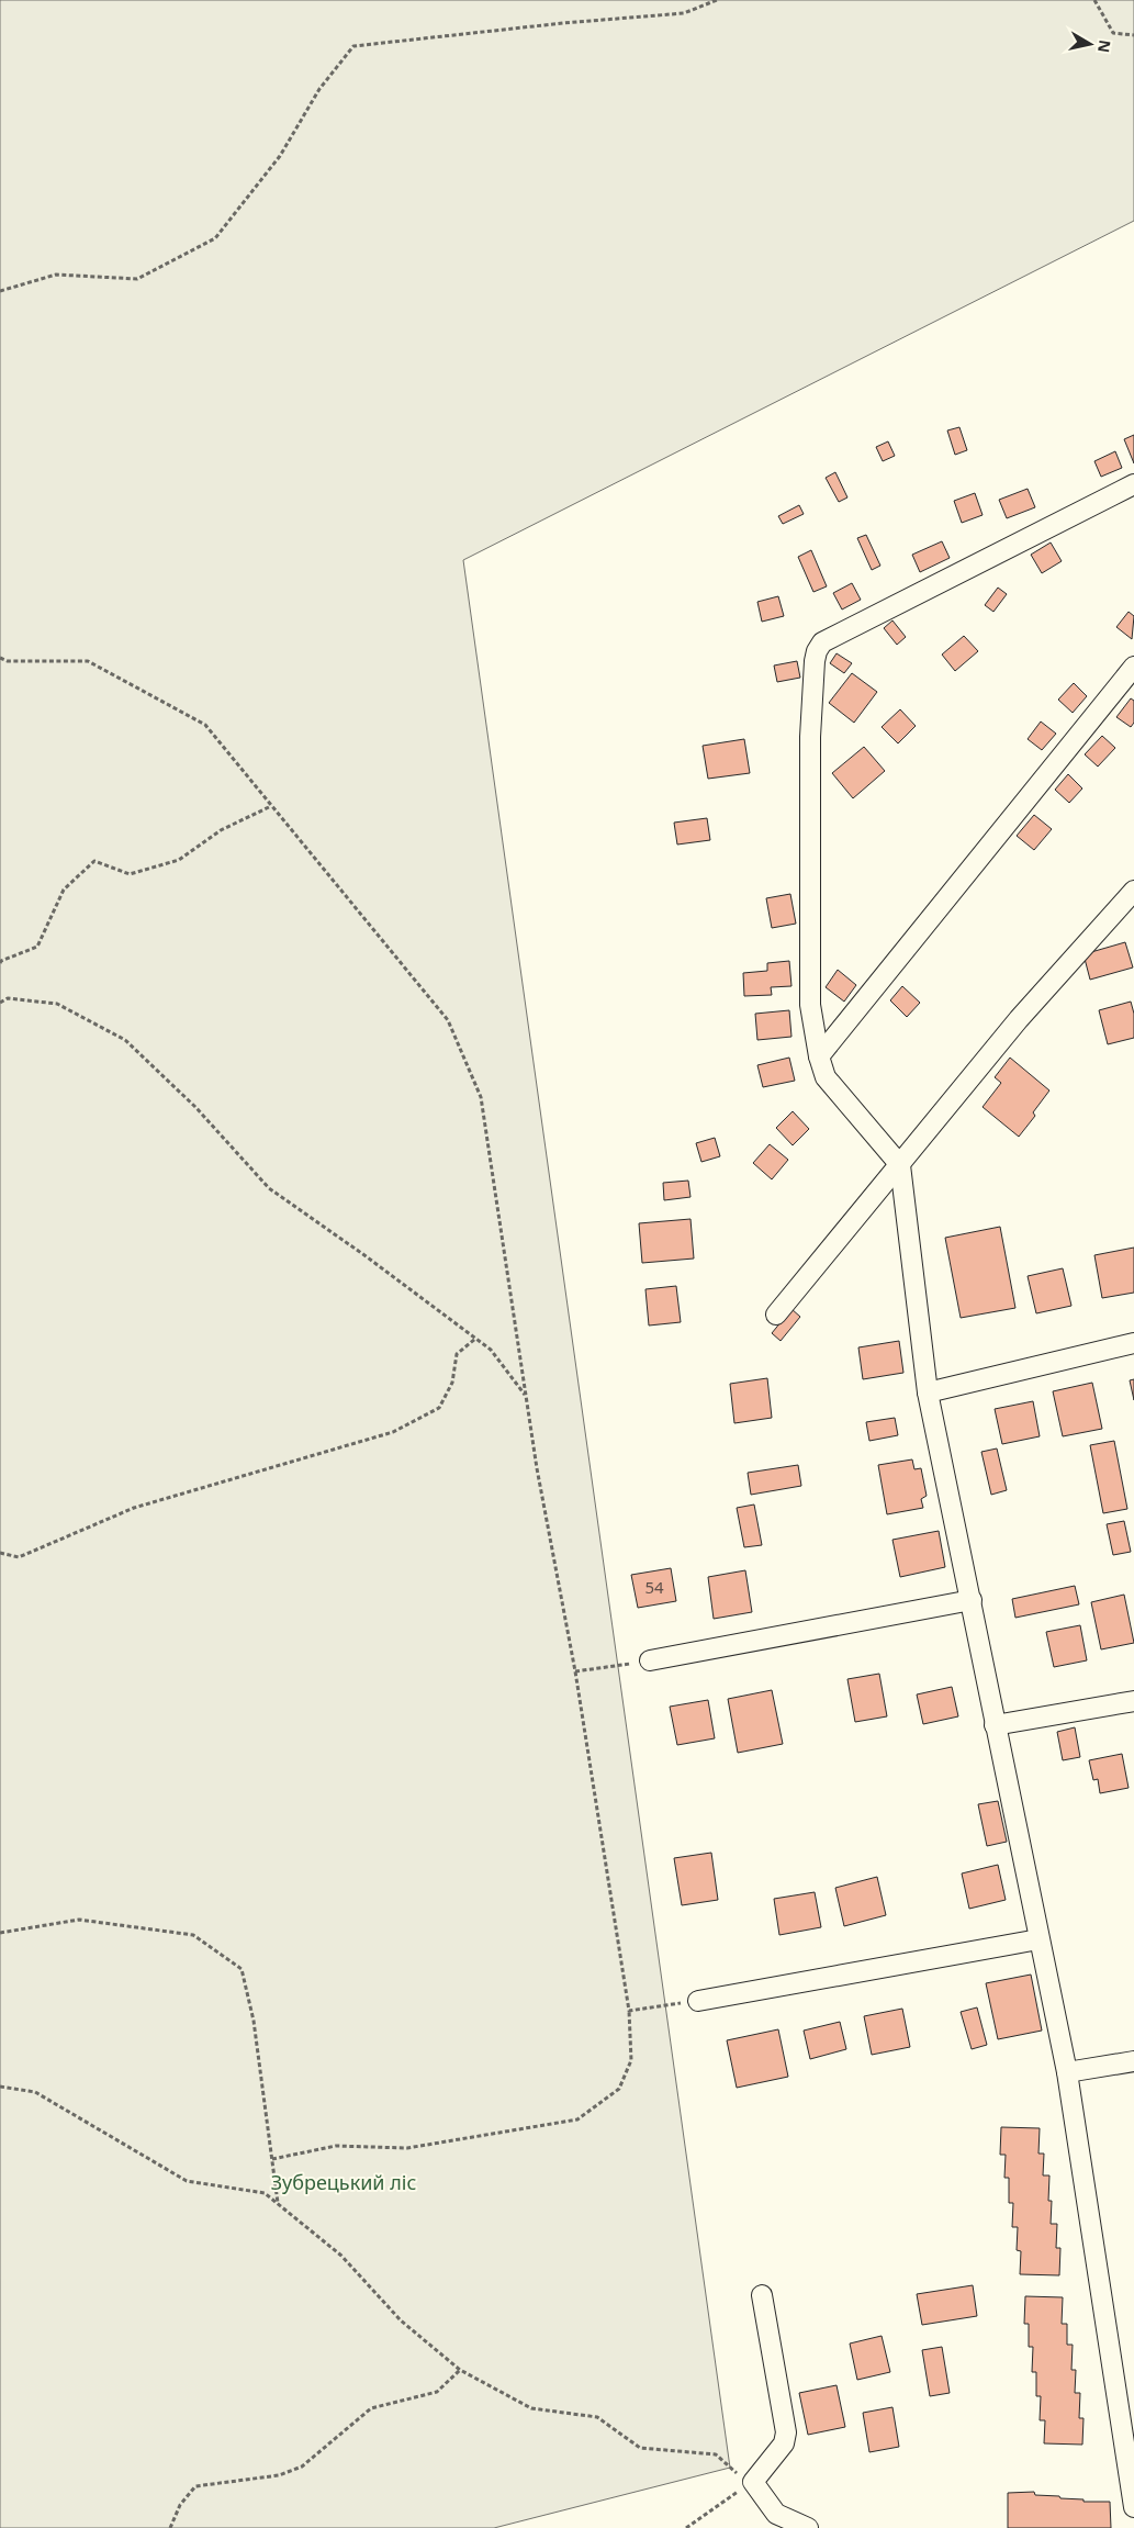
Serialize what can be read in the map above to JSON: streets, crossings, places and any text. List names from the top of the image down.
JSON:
{
  "parks": ["Зубрецький ліс"],
  "house_numbers": ["54"],
  "north": "right"
}
